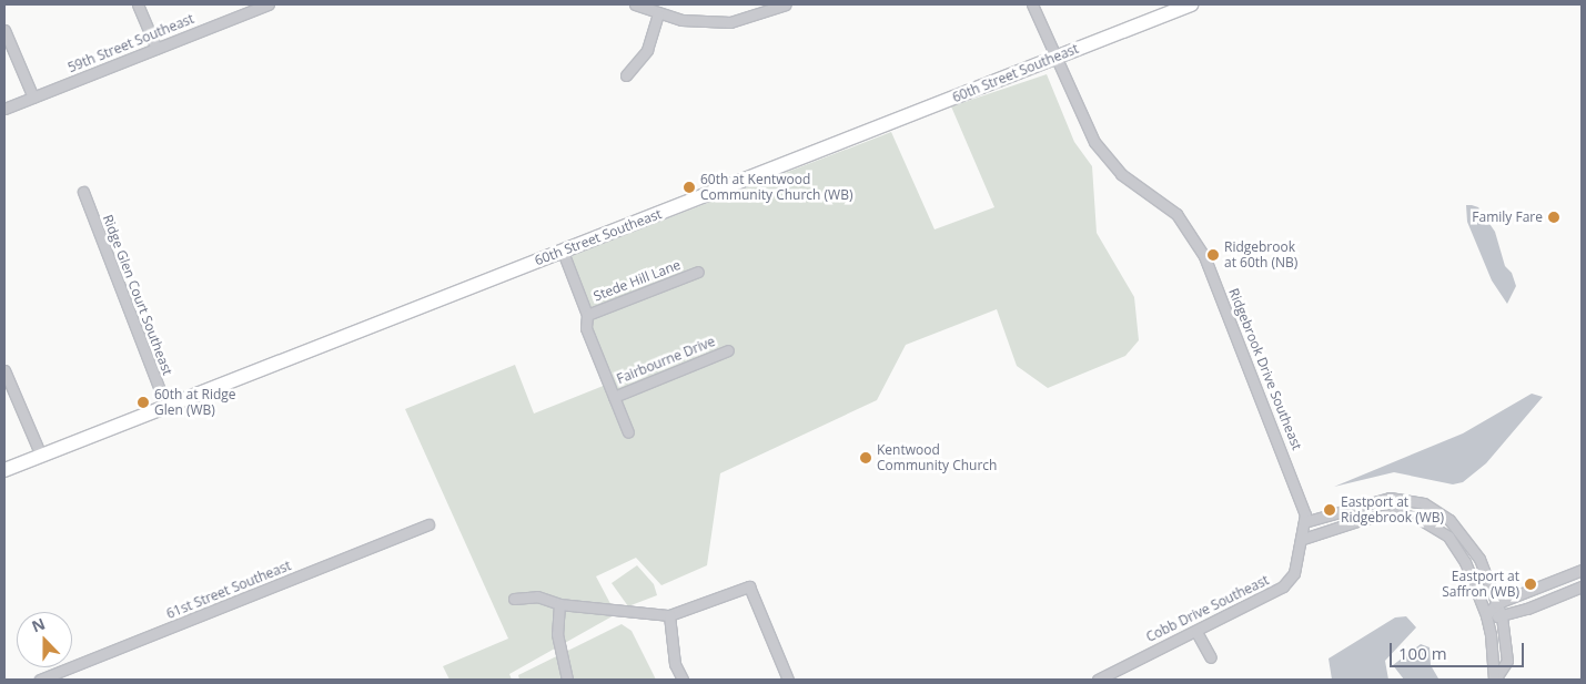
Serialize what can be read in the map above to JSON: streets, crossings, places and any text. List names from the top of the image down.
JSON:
{
  "streets": {
    "main road": ["60th Street Southeast"],
    "street": [
      "59th Street Southeast",
      "Stede Hill Lane",
      "Ridge Glen Court Southeast",
      "Fairbourne Drive",
      "Ridgebrook Drive Southeast",
      "61st Street Southeast",
      "Cobb Drive Southeast"
    ]
  },
  "crossings": [
    ["60th Street Southeast", "Ridge Glen Court Southeast"],
    ["60th Street Southeast", "Ridgebrook Drive Southeast"],
    ["Ridgebrook Drive Southeast", "Cobb Drive Southeast"]
  ],
  "places": [
    "60th at Kentwood Community Church (WB)",
    "Family Fare",
    "Ridgebrook at 60th (NB)",
    "60th at Ridge Glen (WB)",
    "Kentwood Community Church",
    "Eastport at Ridgebrook (WB)",
    "Eastport at Saffron (WB)"
  ],
  "scale_bar": "100 m",
  "north": "top"
}
